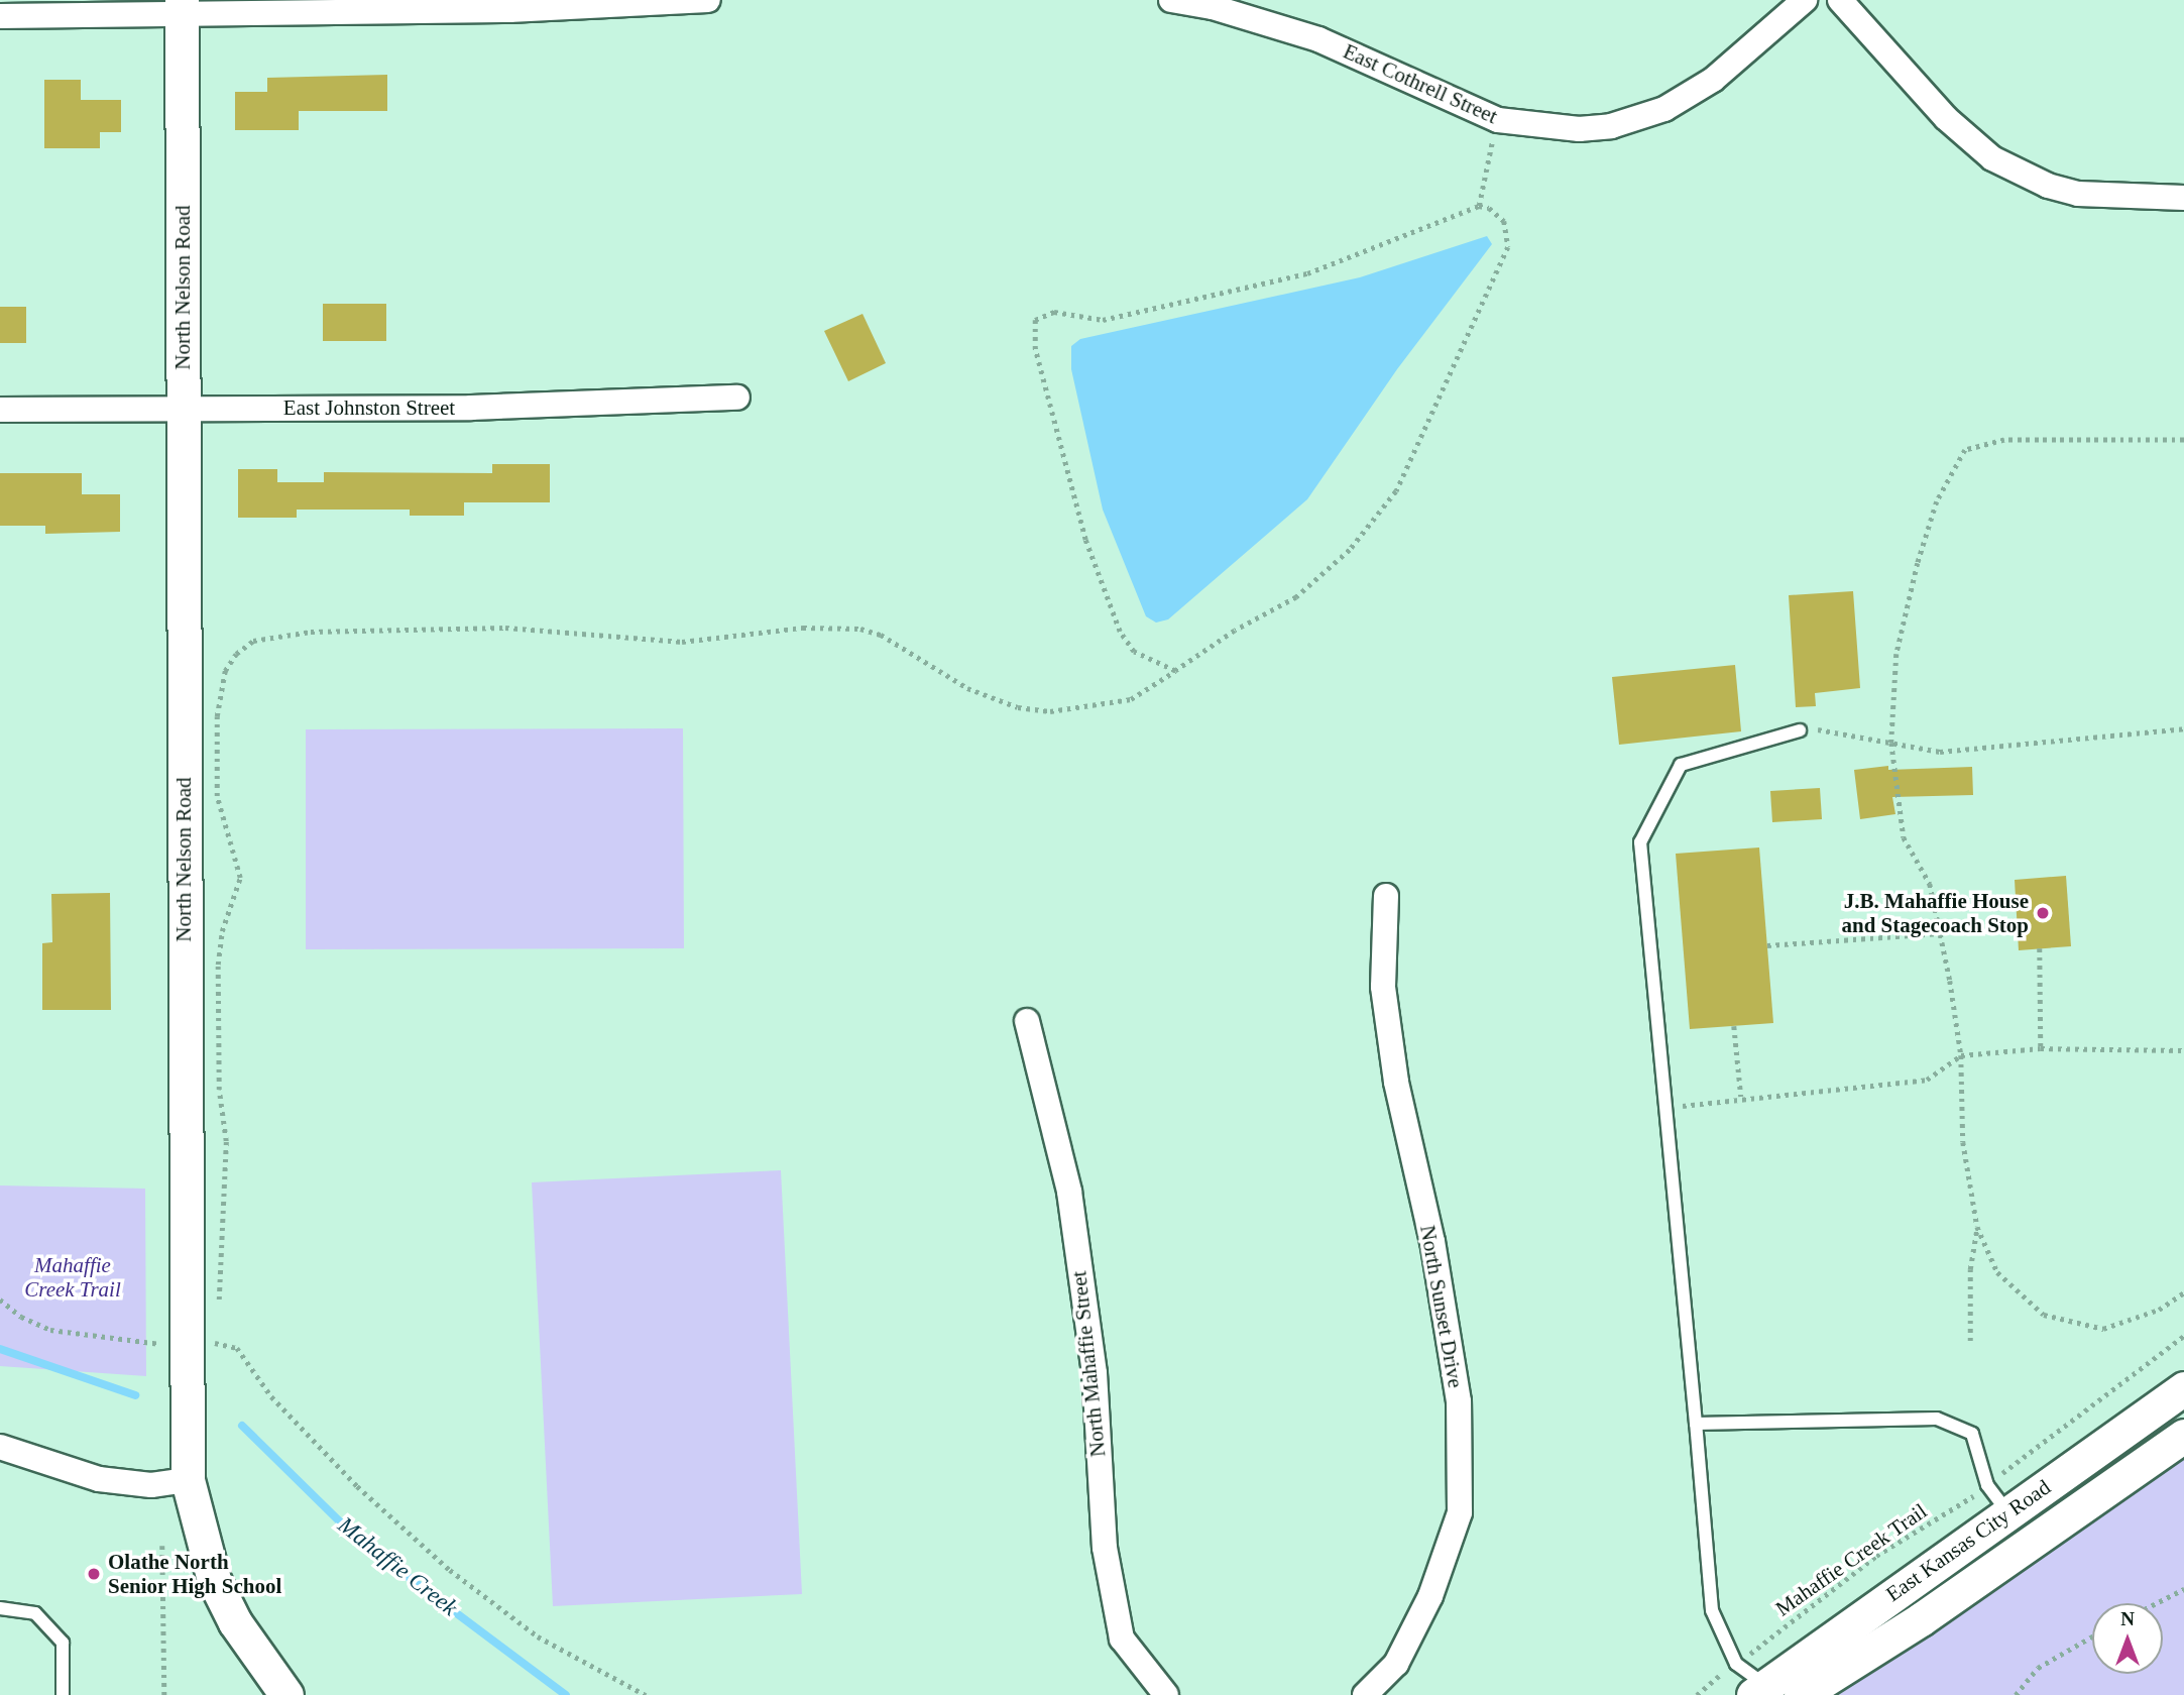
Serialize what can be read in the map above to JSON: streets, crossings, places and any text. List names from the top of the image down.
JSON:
{
  "streets": {
    "street": [
      "East Cothrell Street",
      "North Nelson Road",
      "East Johnston Street",
      "North Sunset Drive",
      "North Mahaffie Street",
      "East Kansas City Road"
    ],
    "path": ["Mahaffie Creek Trail"]
  },
  "crossings": [
    ["North Nelson Road", "East Johnston Street"]
  ],
  "water": ["Mahaffie Creek"],
  "parks": ["Mahaffie Creek Trail"],
  "places": ["J.B. Mahaffie House and Stagecoach Stop", "Olathe North Senior High School"],
  "north": "top"
}
